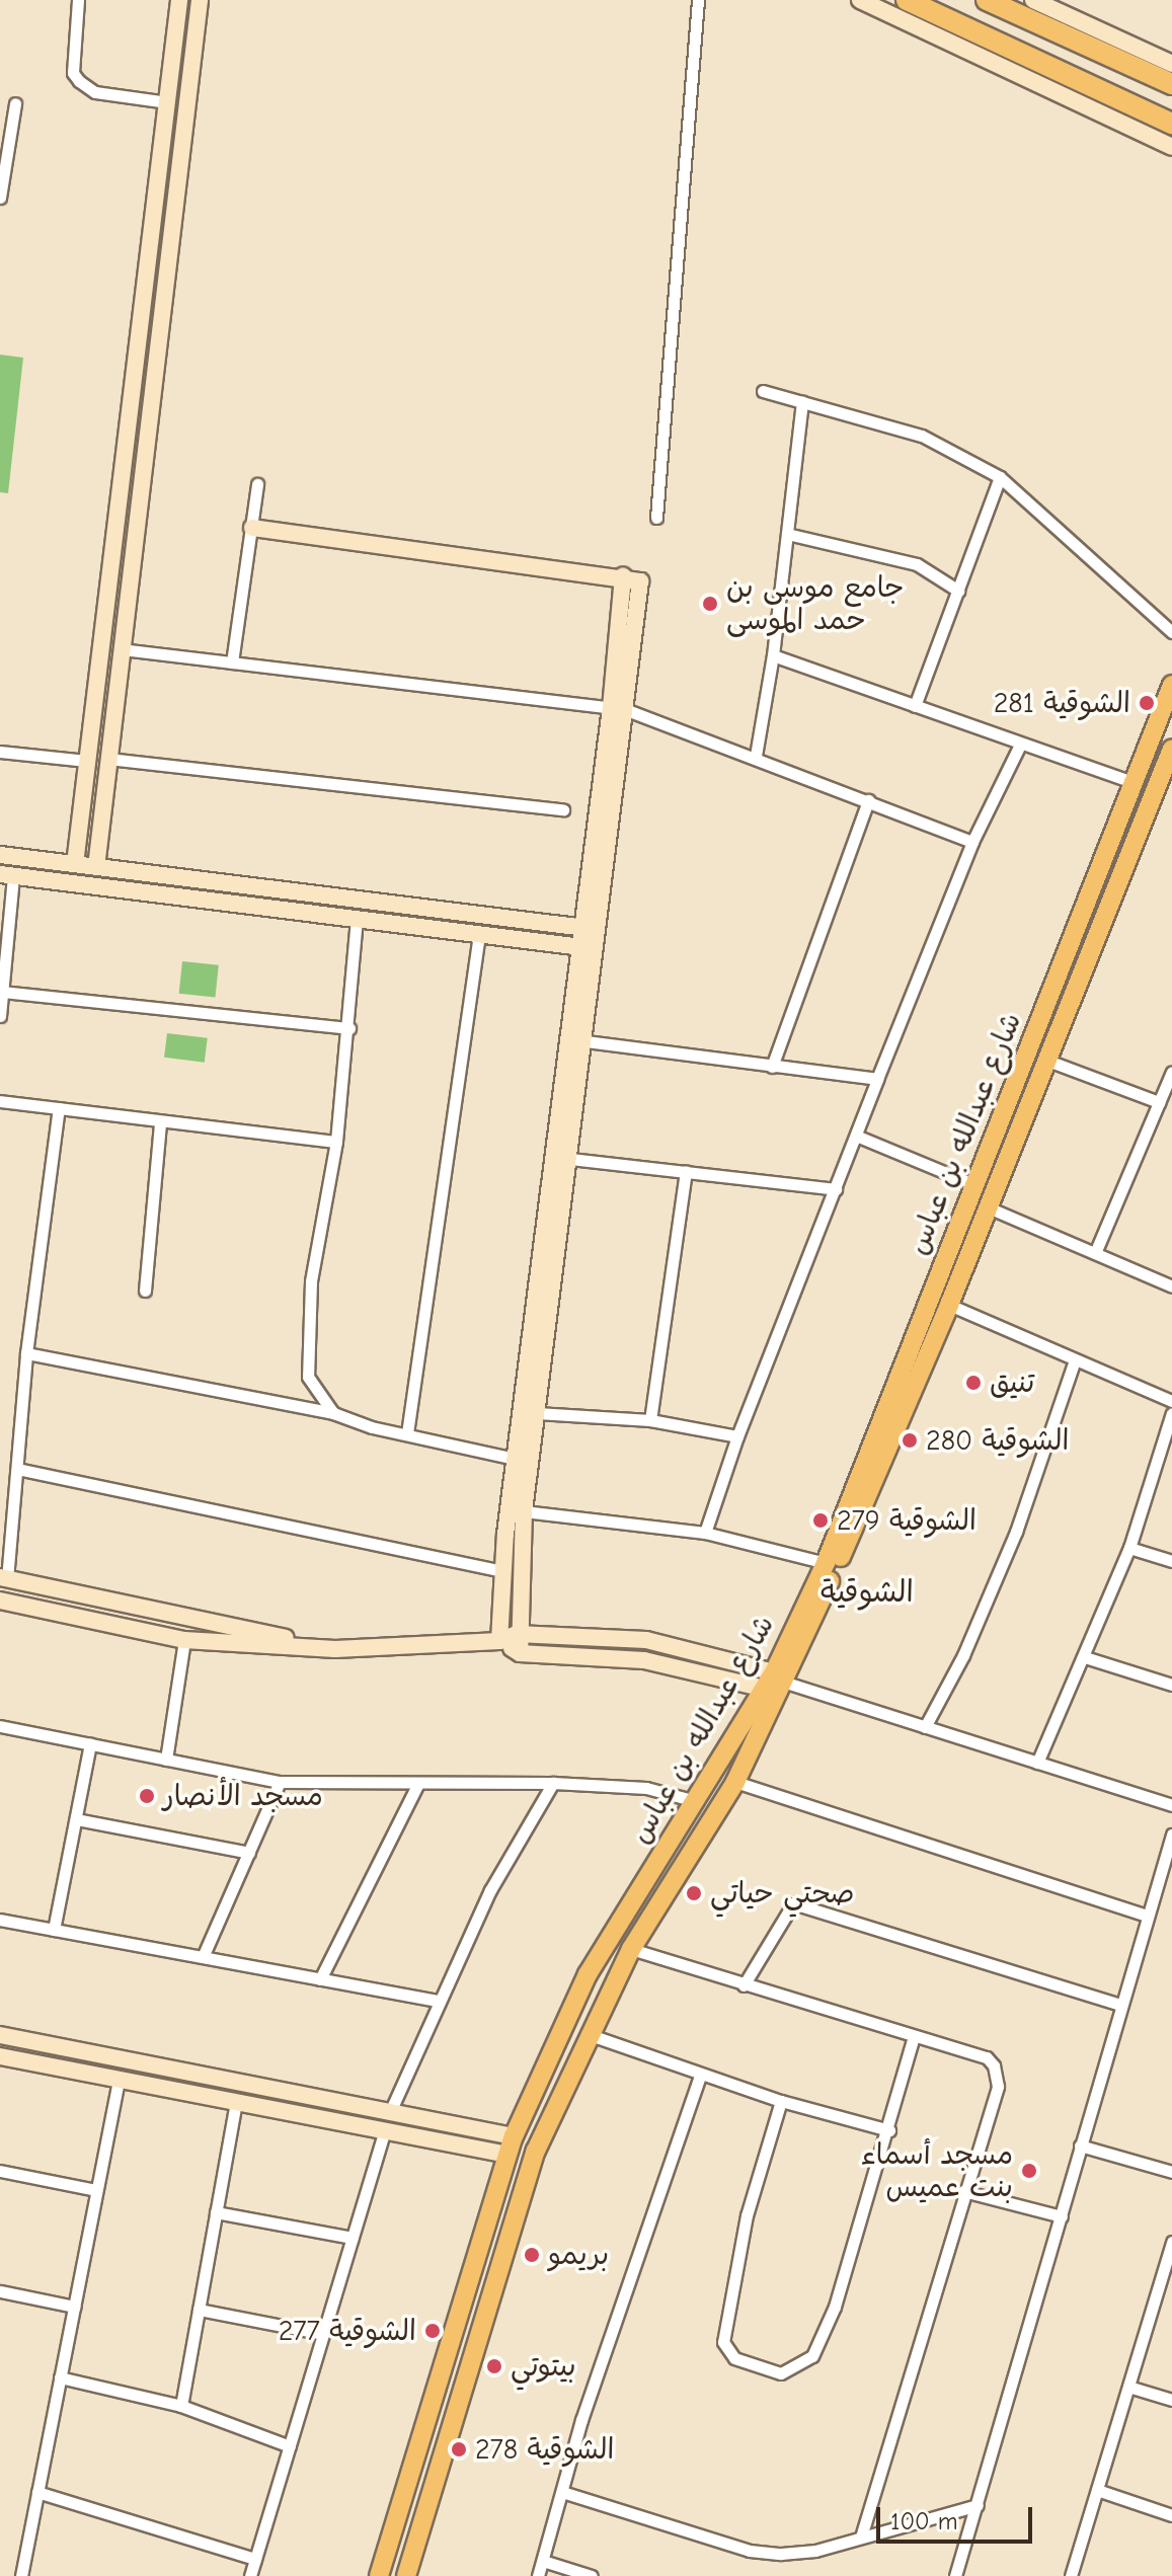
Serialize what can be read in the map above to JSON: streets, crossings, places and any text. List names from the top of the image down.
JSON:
{
  "streets": {
    "main road": ["شارع عبدالله بن عباس"]
  },
  "districts": ["الشوقية"],
  "places": [
    "جامع موسى بن حمد الموسى",
    "الشوقية 281",
    "تنيق",
    "الشوقية 280",
    "الشوقية 279",
    "مسجد الأنصار",
    "صحتي حياتي",
    "مسجد أسماء بنت عميس",
    "بريمو",
    "الشوقية 277",
    "بيتوتي",
    "الشوقية 278"
  ],
  "scale_bar": "100 m"
}
